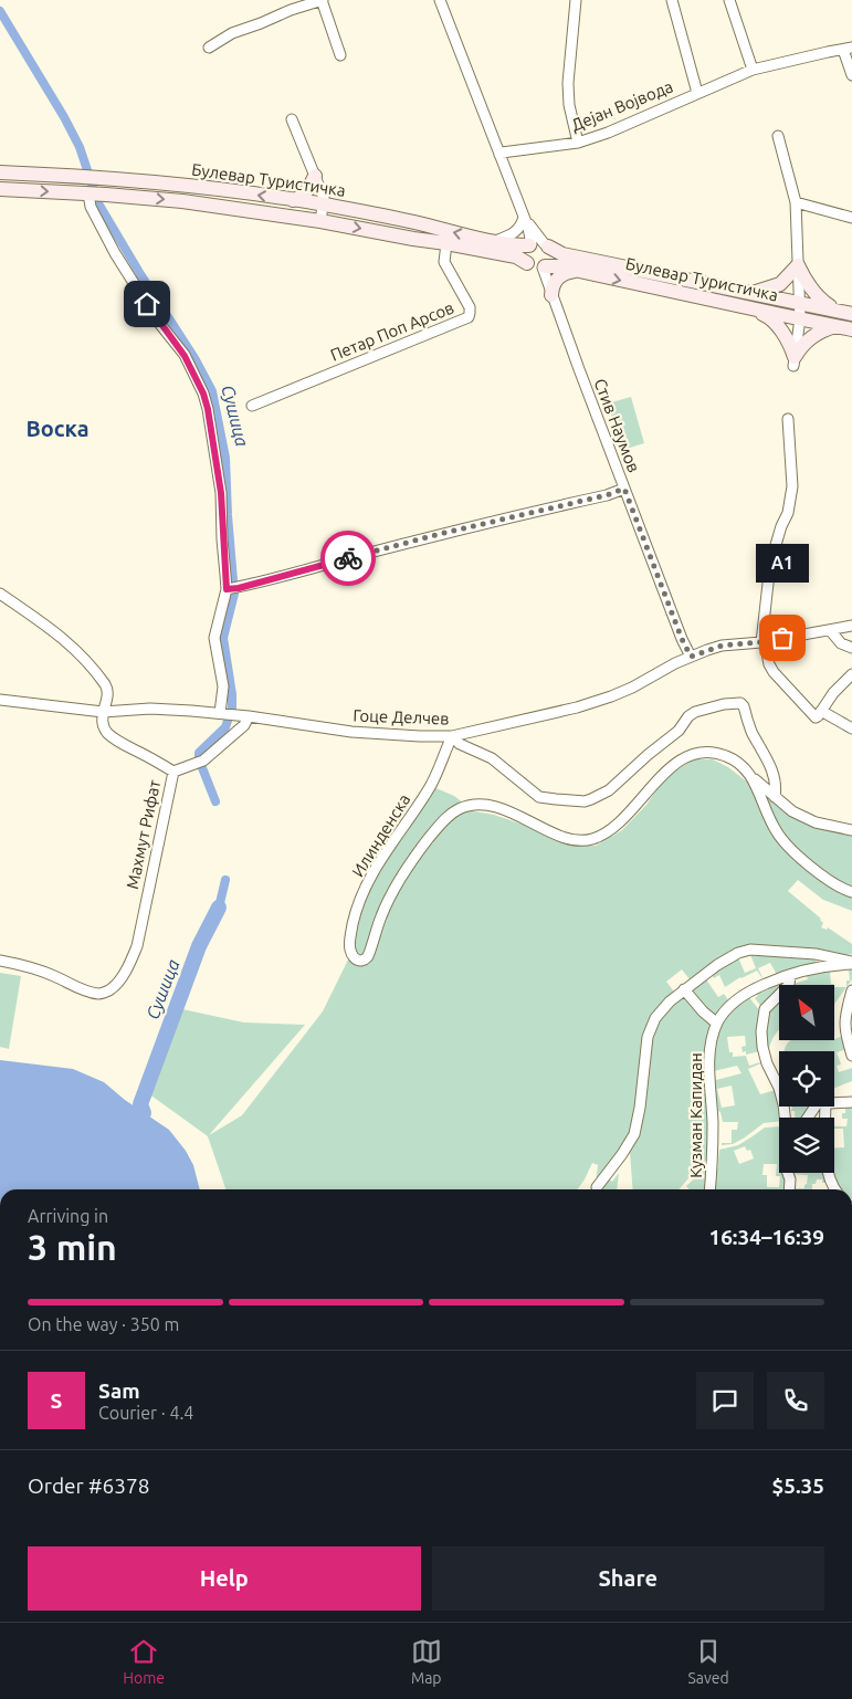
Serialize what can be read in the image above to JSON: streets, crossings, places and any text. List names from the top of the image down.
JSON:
{
  "streets": {
    "main road": ["Булевар Туристичка"],
    "street": [
      "Дејан Војвода",
      "Петар Поп Арсов",
      "Стив Наумов",
      "Гоце Делчев",
      "Махмут Рифат",
      "Илинденска",
      "Кузман Капидан"
    ]
  },
  "crossings": [
    ["Булевар Туристичка", "Петар Поп Арсов"],
    ["Булевар Туристичка", "Стив Наумов"],
    ["Стив Наумов", "Гоце Делчев"],
    ["Гоце Делчев", "Махмут Рифат"],
    ["Гоце Делчев", "Илинденска"]
  ],
  "districts": ["Воска"],
  "water": ["Сушица"],
  "places": ["A1"],
  "north": "top left",
  "page": {
    "bubble": "A1",
    "heading": ["3 min", "Arriving in", "16:34–16:39"],
    "panel": [
      "Sam",
      "Courier · 4.4",
      "Order #6378",
      "$5.35"
    ],
    "bar": "On the way · 350 m",
    "round": "S",
    "buttons": ["Help", "Share"],
    "tabs": ["Home", "Map", "Saved"]
  }
}
